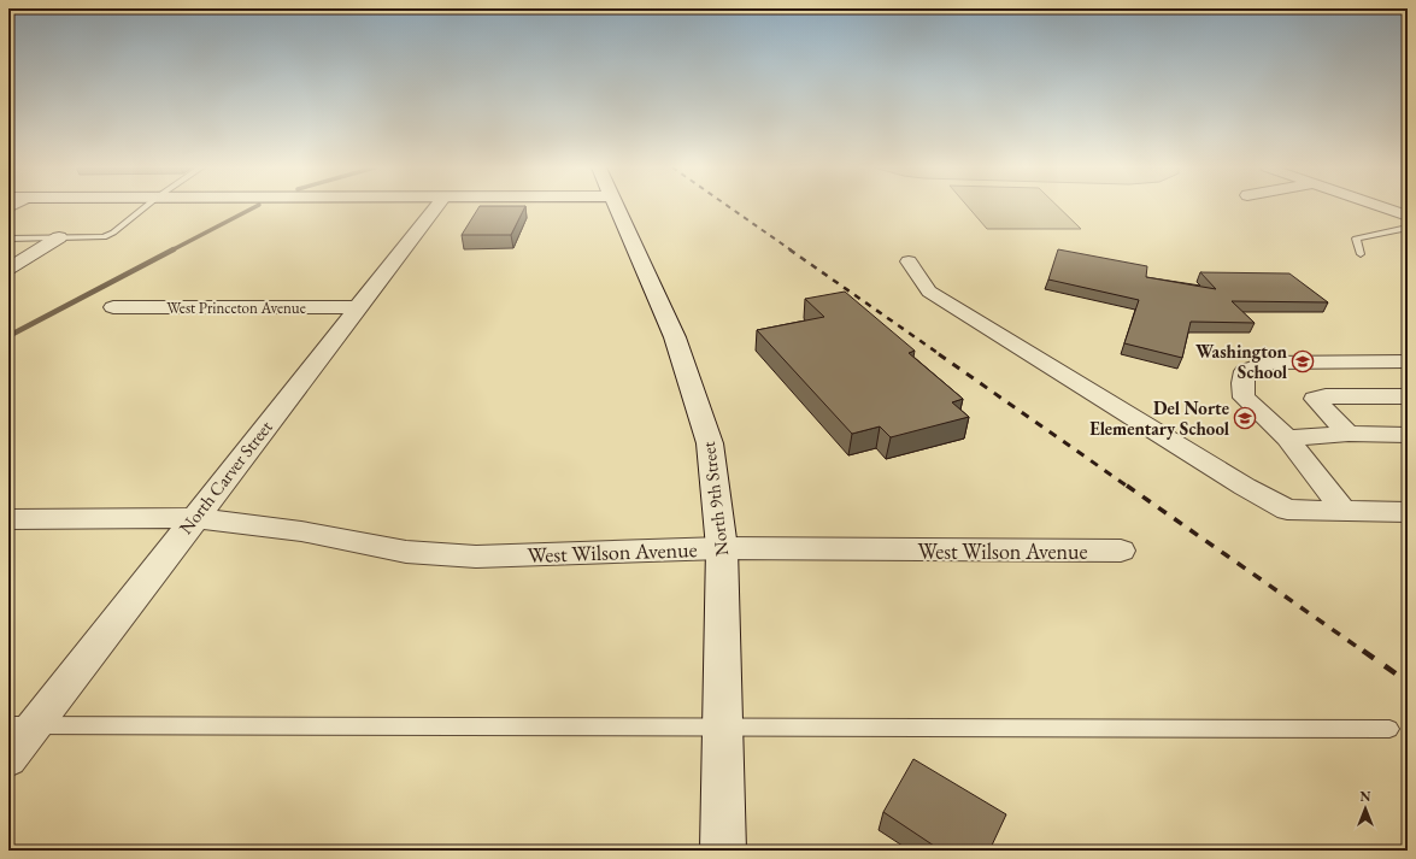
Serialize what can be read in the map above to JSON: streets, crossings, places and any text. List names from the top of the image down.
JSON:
{
  "streets": {
    "main road": ["North 9th Street"],
    "street": ["West Princeton Avenue", "North Carver Street", "West Wilson Avenue"]
  },
  "crossings": [
    ["West Princeton Avenue", "North Carver Street"],
    ["North Carver Street", "West Wilson Avenue"],
    ["North 9th Street", "West Wilson Avenue"]
  ],
  "places": {
    "school or university": ["Washington School", "Del Norte Elementary School"]
  },
  "north": "top"
}
